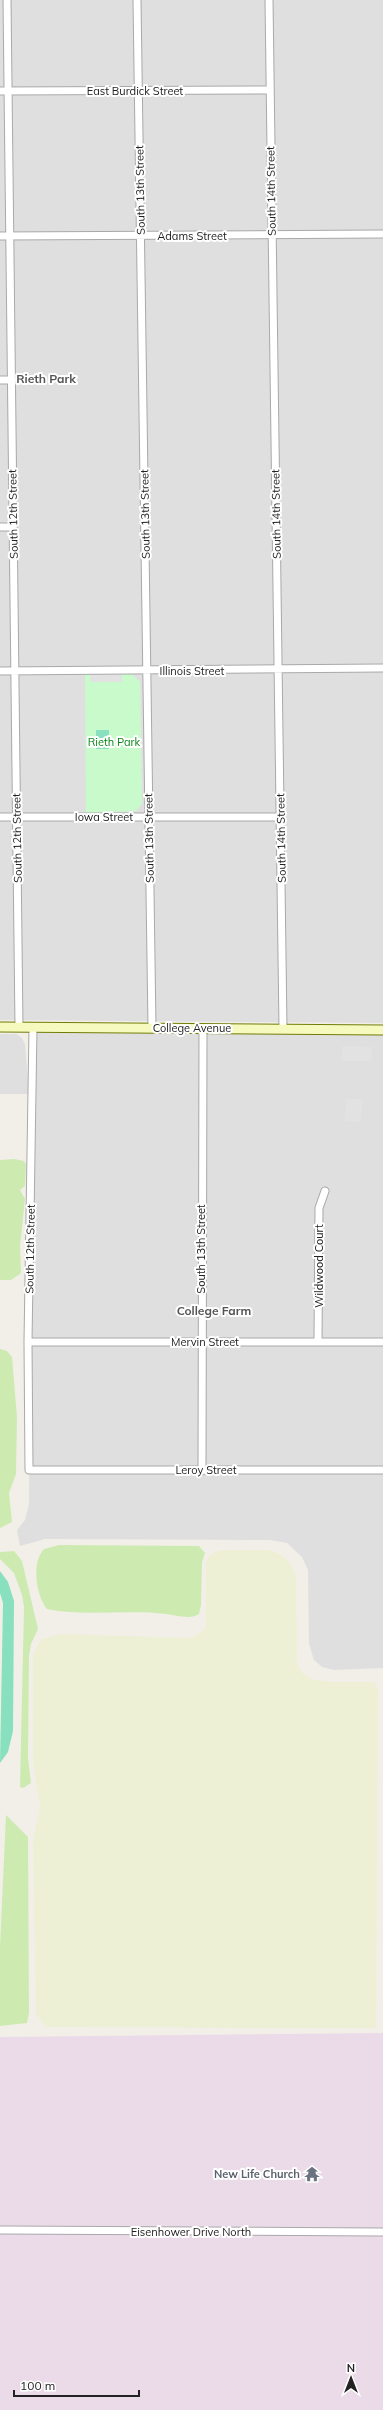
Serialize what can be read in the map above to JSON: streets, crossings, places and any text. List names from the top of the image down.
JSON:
{
  "streets": {
    "main road": ["College Avenue"],
    "street": [
      "East Burdick Street",
      "South 13th Street",
      "South 14th Street",
      "Adams Street",
      "South 12th Street",
      "Illinois Street",
      "Iowa Street",
      "Wildwood Court",
      "Mervin Street",
      "Leroy Street",
      "Eisenhower Drive North"
    ]
  },
  "crossings": [
    ["East Burdick Street", "South 13th Street"],
    ["East Burdick Street", "South 14th Street"],
    ["East Burdick Street", "South 12th Street"],
    ["South 13th Street", "Adams Street"],
    ["South 13th Street", "Illinois Street"],
    ["South 13th Street", "Iowa Street"],
    ["South 13th Street", "College Avenue"],
    ["South 13th Street", "Mervin Street"],
    ["South 13th Street", "Leroy Street"],
    ["South 14th Street", "Adams Street"],
    ["South 14th Street", "Illinois Street"],
    ["South 14th Street", "Iowa Street"],
    ["South 14th Street", "College Avenue"],
    ["Adams Street", "South 12th Street"],
    ["South 12th Street", "Illinois Street"],
    ["South 12th Street", "Iowa Street"],
    ["South 12th Street", "College Avenue"],
    ["South 12th Street", "Mervin Street"],
    ["South 12th Street", "Leroy Street"],
    ["Wildwood Court", "Mervin Street"]
  ],
  "districts": ["Rieth Park", "College Farm"],
  "parks": ["Rieth Park"],
  "places": {
    "temple": ["New Life Church"]
  },
  "scale_bar": "100 m",
  "north": "top"
}
